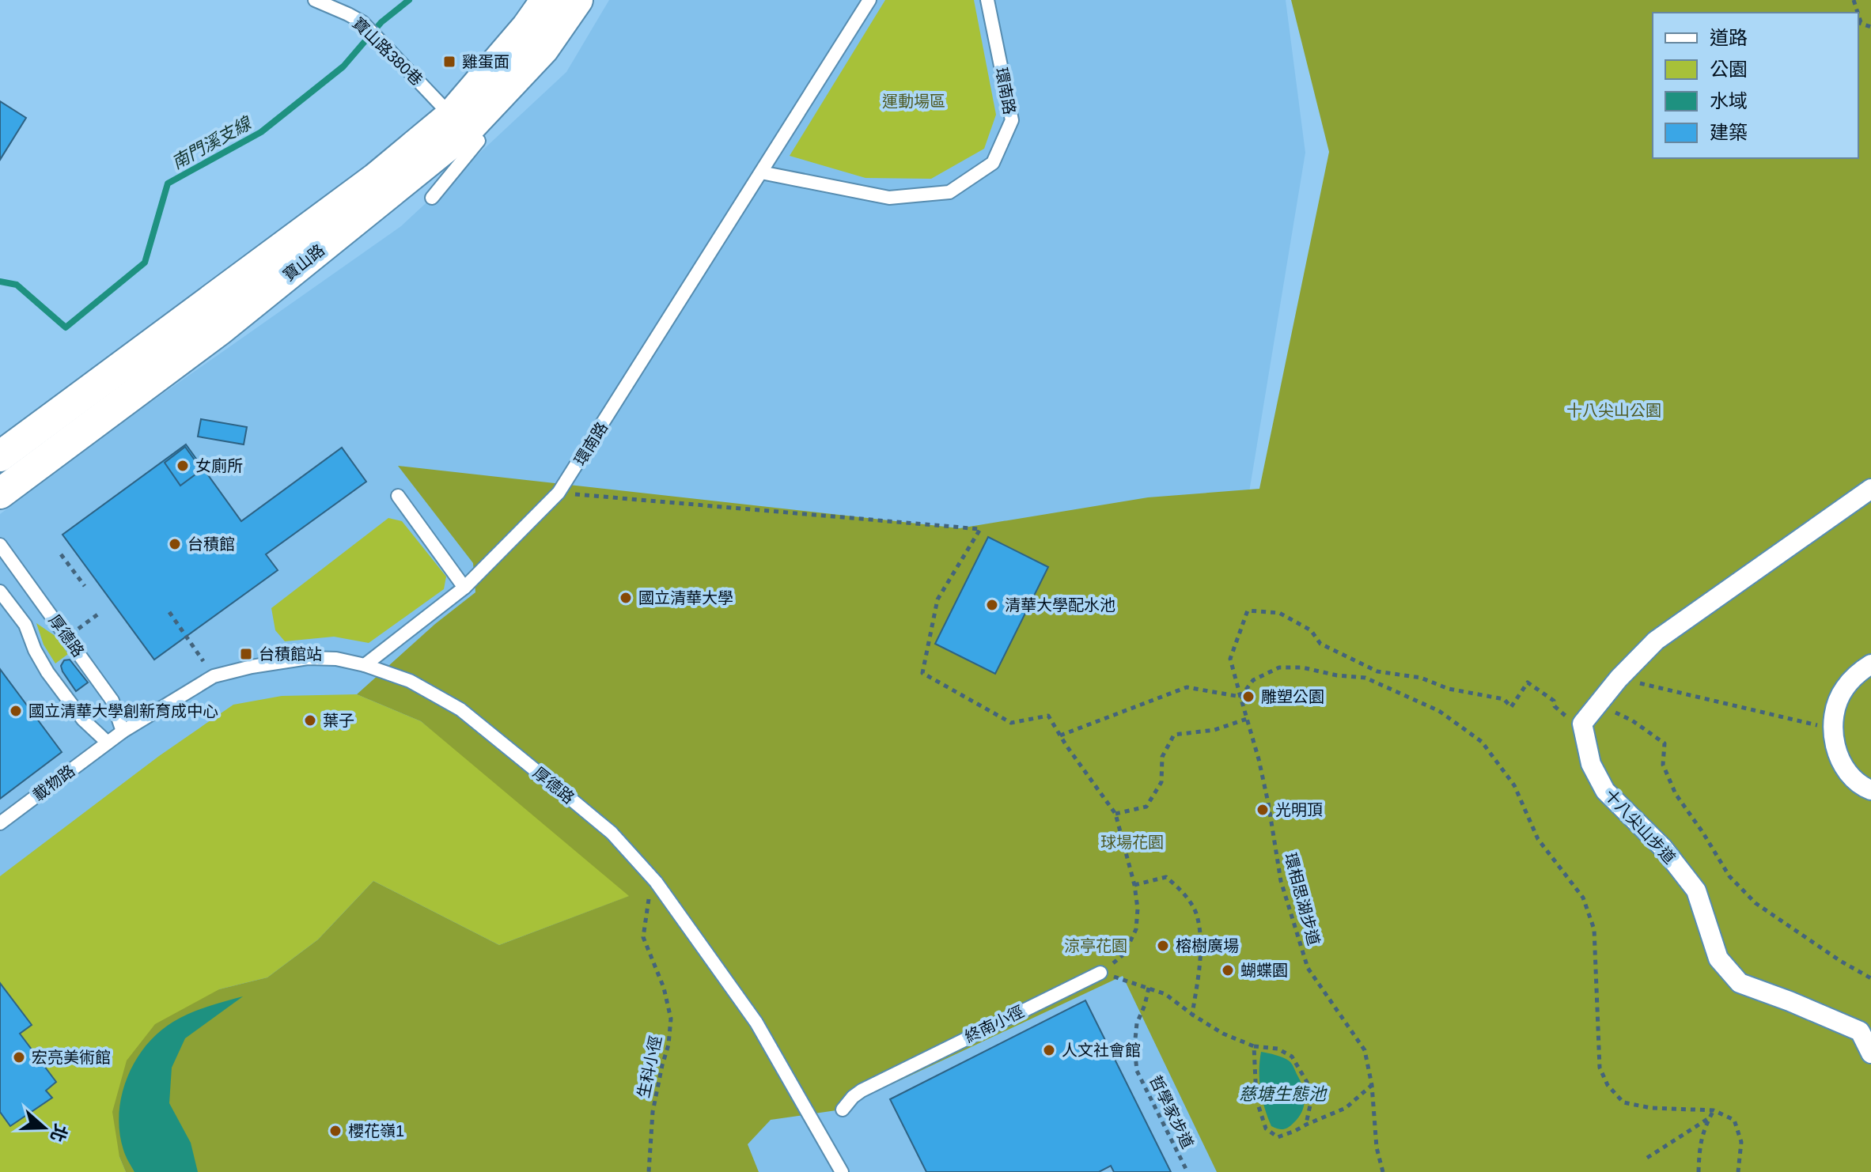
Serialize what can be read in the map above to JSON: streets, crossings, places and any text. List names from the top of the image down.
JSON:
{
  "streets": {
    "street": ["寶山路", "十八尖山步道"],
    "lane": [
      "寶山路380巷",
      "環南路",
      "厚德路",
      "載物路",
      "終南小徑"
    ],
    "path": ["環相思湖步道", "生科小徑", "哲學家步道"]
  },
  "crossings": [
    ["寶山路380巷", "寶山路"],
    ["環南路", "厚德路"],
    ["厚德路", "載物路"]
  ],
  "water": ["南門溪支線", "慈塘生態池"],
  "parks": [
    "運動場區",
    "十八尖山公園",
    "球場花園",
    "涼亭花園"
  ],
  "places": {
    "transit": ["雞蛋面", "台積館站"],
    "other": [
      "女廁所",
      "台積館",
      "國立清華大學",
      "清華大學配水池",
      "雕塑公園",
      "國立清華大學創新育成中心",
      "葉子",
      "光明頂",
      "榕樹廣場",
      "蝴蝶園",
      "人文社會館",
      "宏亮美術館",
      "櫻花嶺1"
    ]
  },
  "legend": [
    "道路",
    "公園",
    "水域",
    "建築"
  ],
  "north": "right"
}
